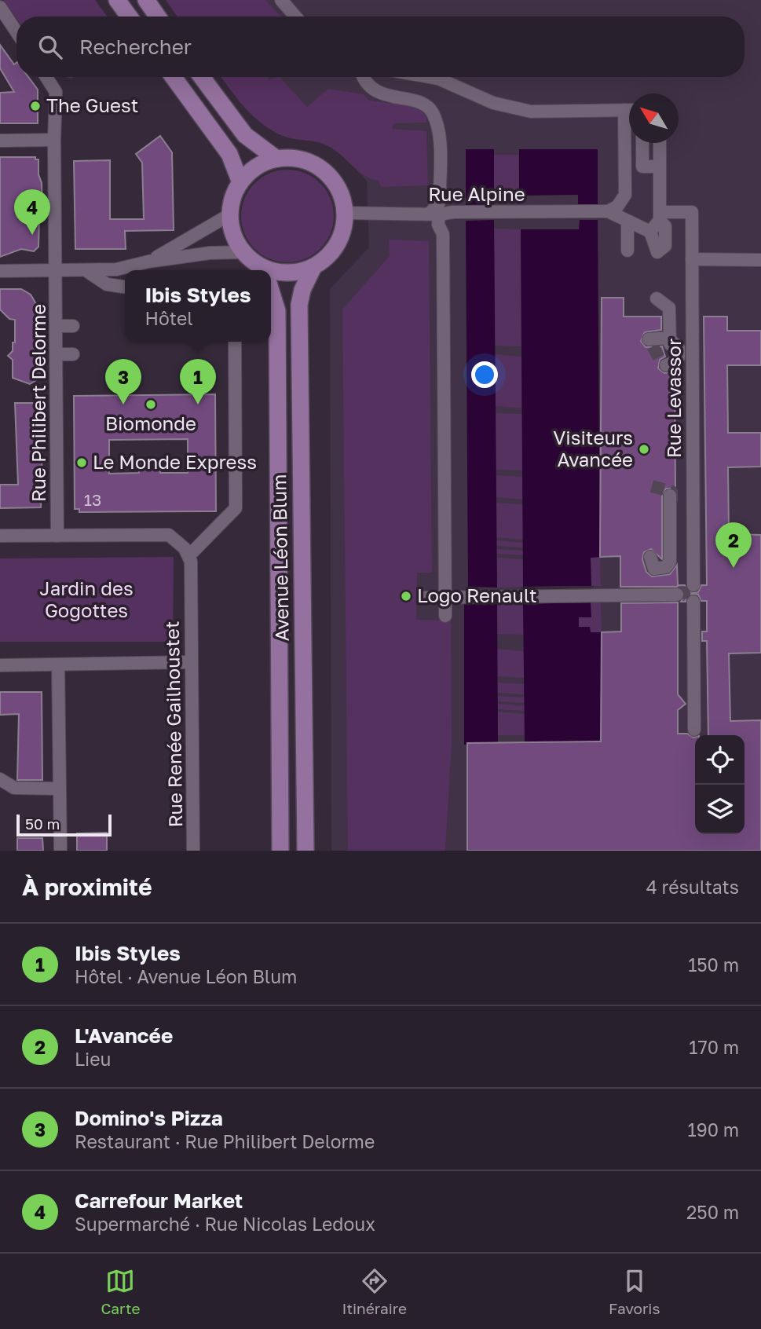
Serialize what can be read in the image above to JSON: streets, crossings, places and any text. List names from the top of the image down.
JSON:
{
  "streets": {
    "main road": ["Avenue Léon Blum"],
    "street": [
      "Rue Alpine",
      "Rue Levassor",
      "Rue Philibert Delorme",
      "Rue Renée Gailhoustet"
    ]
  },
  "parks": ["Jardin des Gogottes"],
  "places": [
    "The Guest",
    "Biomonde",
    "Visiteurs Avancée",
    "Le Monde Express",
    "Logo Renault"
  ],
  "house_numbers": ["13"],
  "scale_bar": "50 m",
  "north": "top left",
  "page": {
    "search": "Rechercher",
    "pins": [
      "4",
      "1",
      "3",
      "2"
    ],
    "popup": ["Ibis Styles", "Hôtel"],
    "scale": "50 m",
    "heading": ["À proximité", "4 résultats"],
    "list": [
      {
        "mark": "1",
        "name": "Ibis Styles",
        "note": "Hôtel · Avenue Léon Blum",
        "value": "150 m"
      },
      {
        "mark": "2",
        "name": "L'Avancée",
        "note": "Lieu",
        "value": "170 m"
      },
      {
        "mark": "3",
        "name": "Domino's Pizza",
        "note": "Restaurant · Rue Philibert Delorme",
        "value": "190 m"
      },
      {
        "mark": "4",
        "name": "Carrefour Market",
        "note": "Supermarché · Rue Nicolas Ledoux",
        "value": "250 m"
      }
    ],
    "nav": ["Carte", "Itinéraire", "Favoris"]
  }
}
